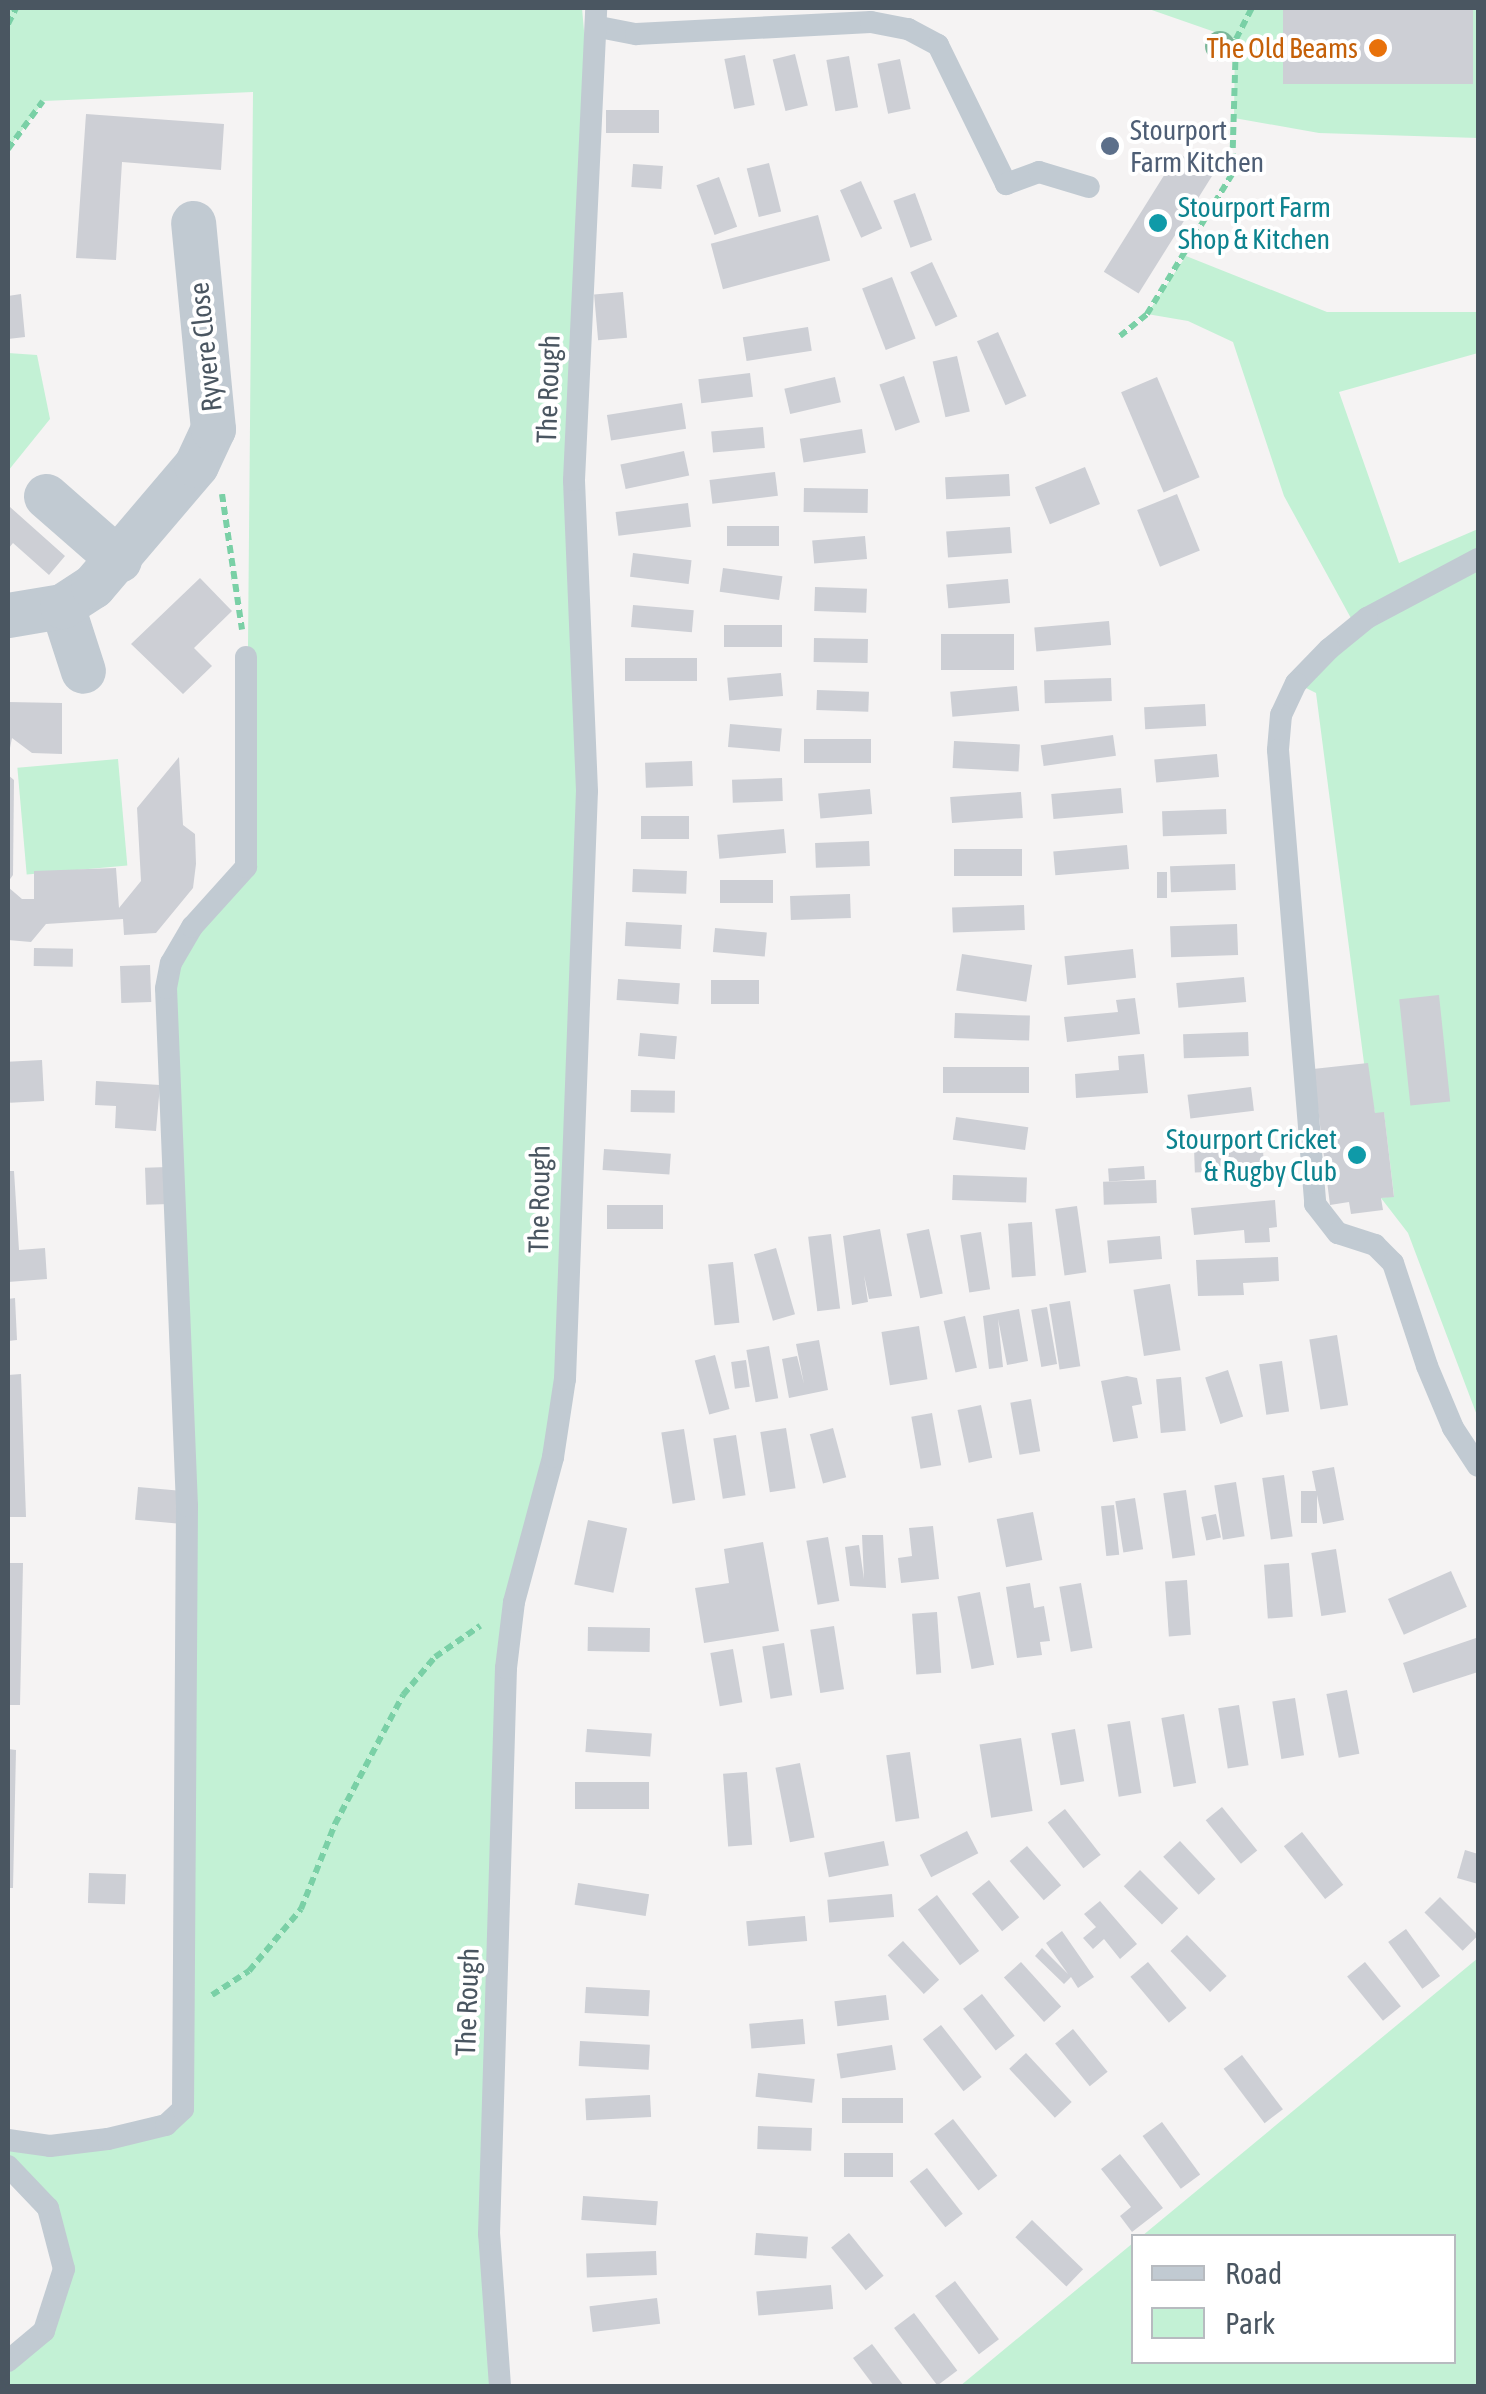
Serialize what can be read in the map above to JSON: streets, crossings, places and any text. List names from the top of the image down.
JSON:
{
  "streets": {
    "street": ["Ryvere Close"],
    "lane": ["The Rough"]
  },
  "places": [
    "The Old Beams",
    "Stourport Farm Kitchen",
    "Stourport Farm Shop & Kitchen",
    "Stourport Cricket & Rugby Club"
  ],
  "legend": ["Road", "Park"]
}
